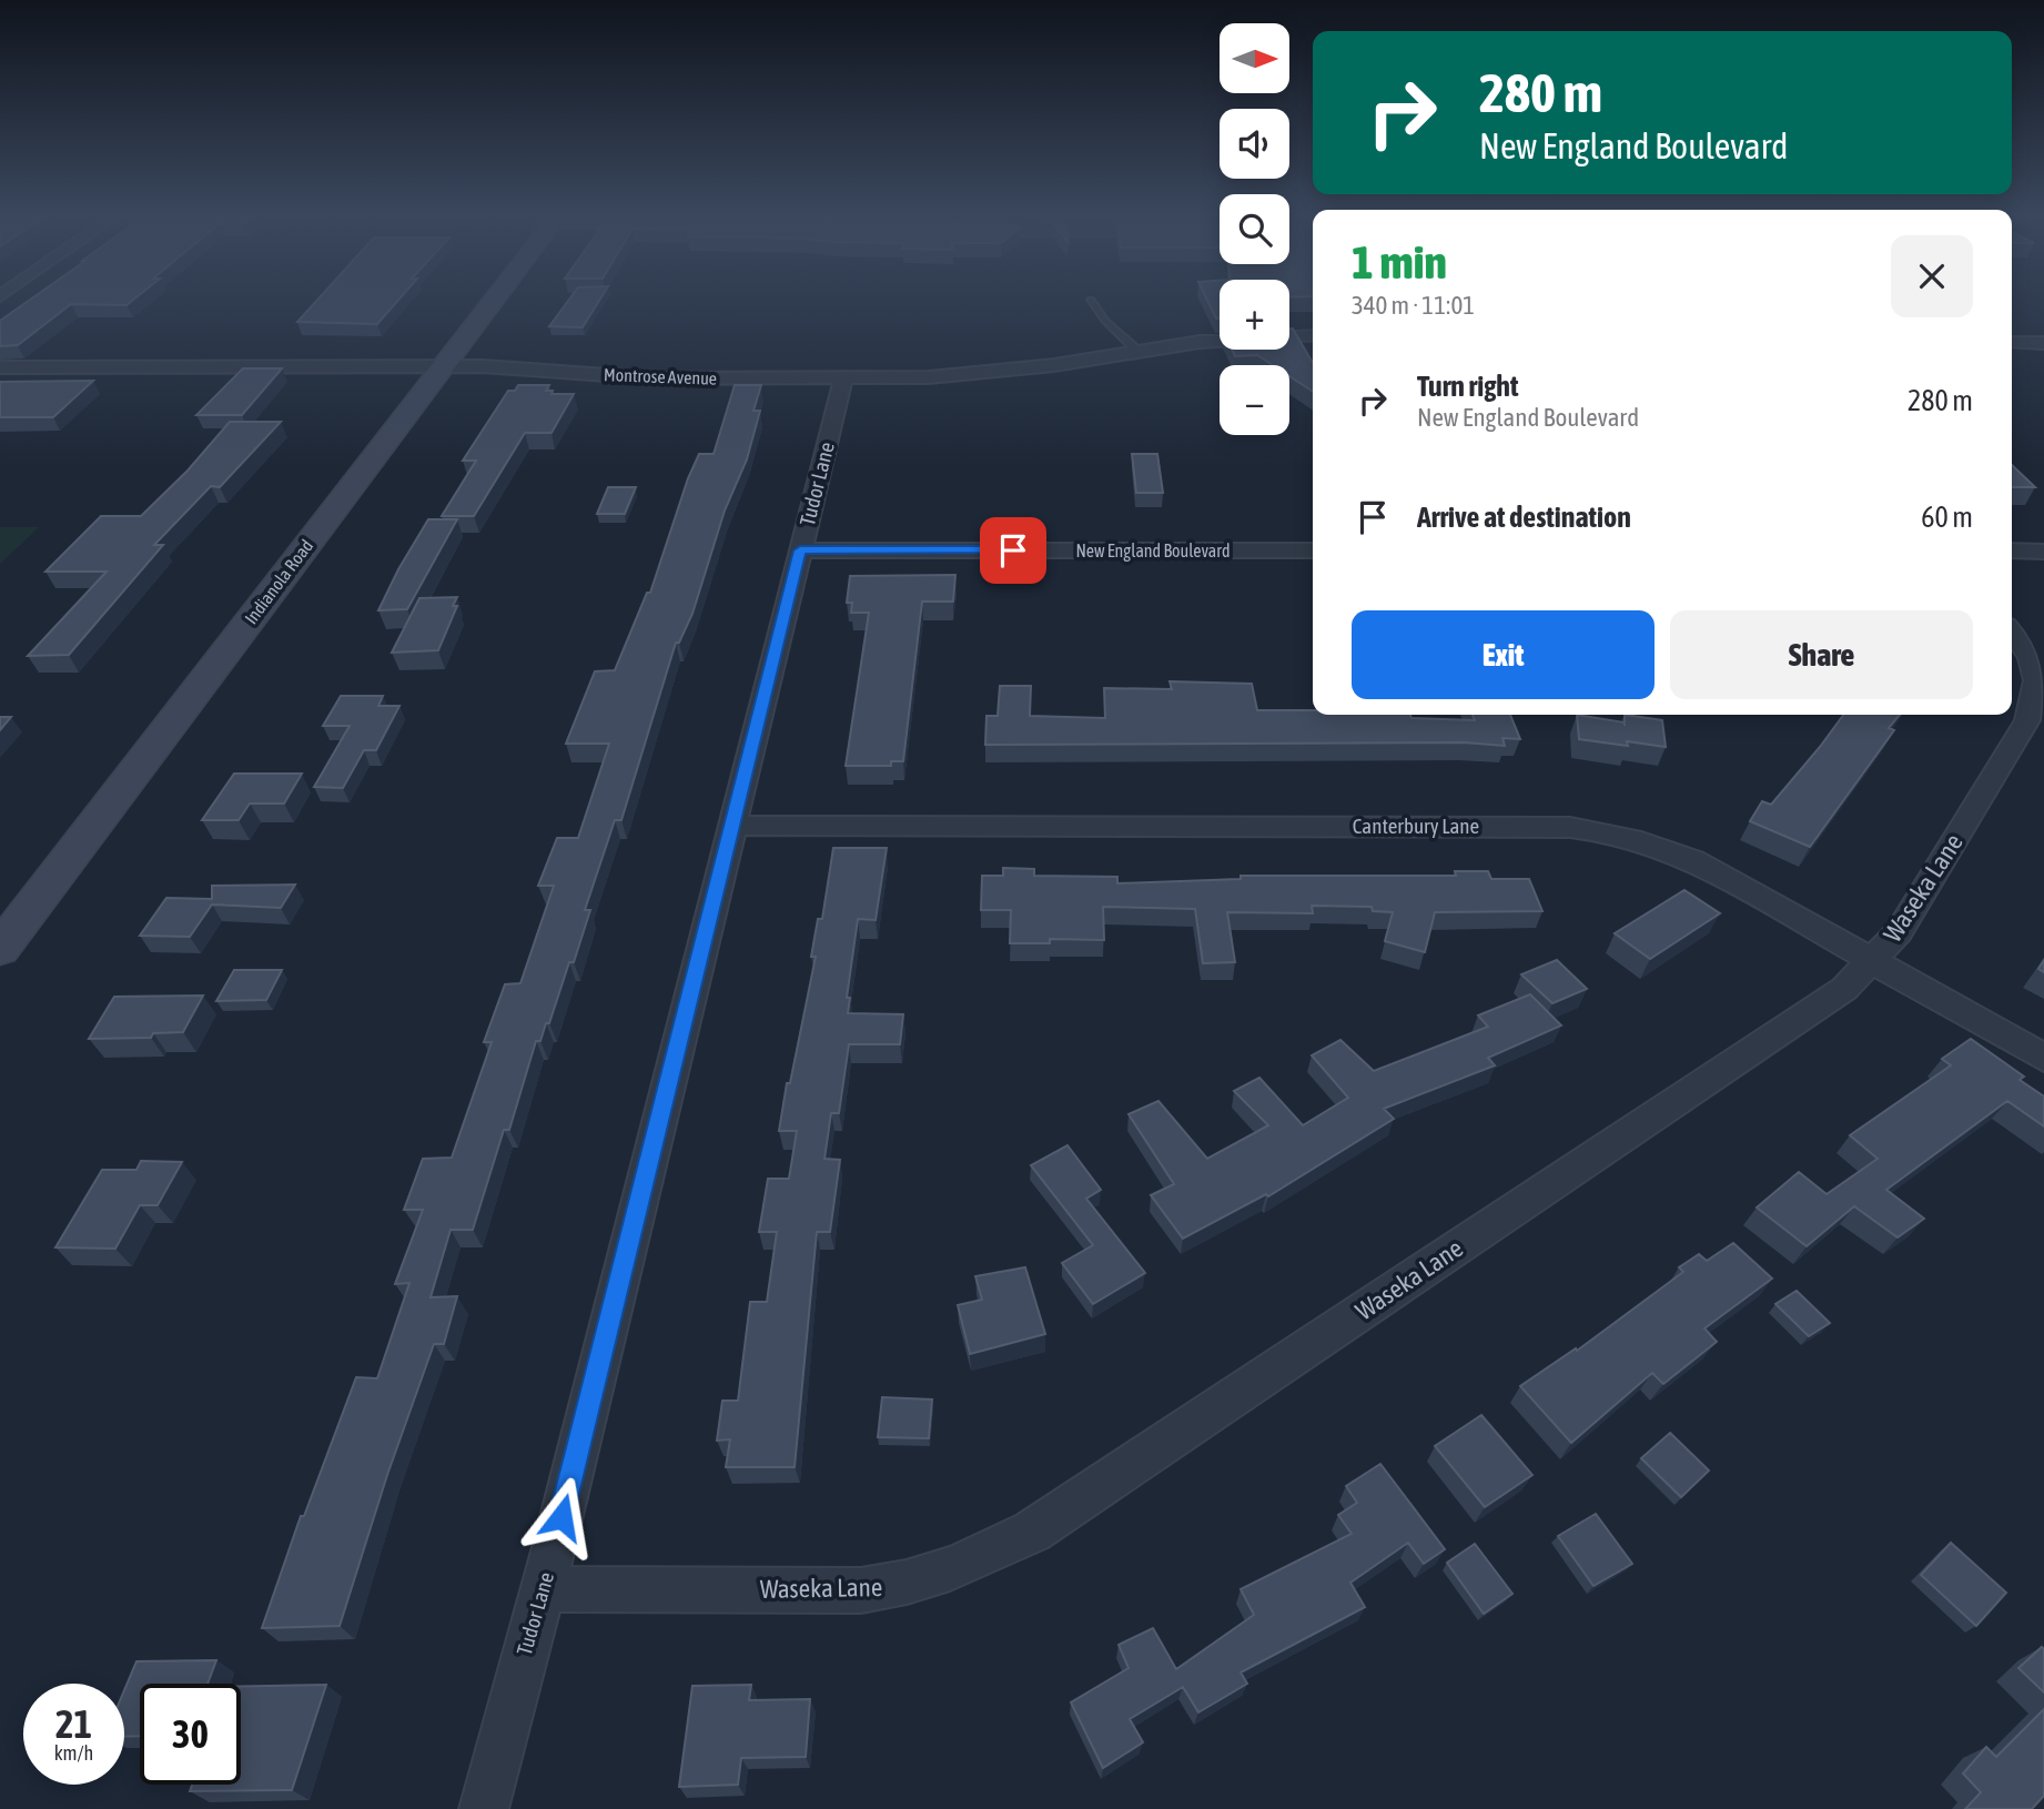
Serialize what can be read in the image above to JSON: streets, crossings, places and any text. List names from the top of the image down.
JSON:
{
  "streets": {
    "street": [
      "Montrose Avenue",
      "Tudor Lane",
      "New England Boulevard",
      "Indianola Road",
      "Canterbury Lane",
      "Waseka Lane"
    ]
  },
  "crossings": [
    ["Montrose Avenue", "Tudor Lane"],
    ["Montrose Avenue", "Indianola Road"],
    ["Tudor Lane", "New England Boulevard"],
    ["Tudor Lane", "Canterbury Lane"],
    ["Tudor Lane", "Waseka Lane"],
    ["Canterbury Lane", "Waseka Lane"]
  ],
  "north": "right",
  "page": {
    "map_buttons": ["+", "−"],
    "turn": ["280 m", "New England Boulevard"],
    "heading": ["1 min", "340 m · 11:01"],
    "list": [
      {
        "name": "Turn right",
        "note": "New England Boulevard",
        "value": "280 m"
      },
      {
        "name": "Arrive at destination",
        "value": "60 m"
      }
    ],
    "buttons": ["Exit", "Share"],
    "speed": "21 km/h",
    "limit": "30"
  }
}
